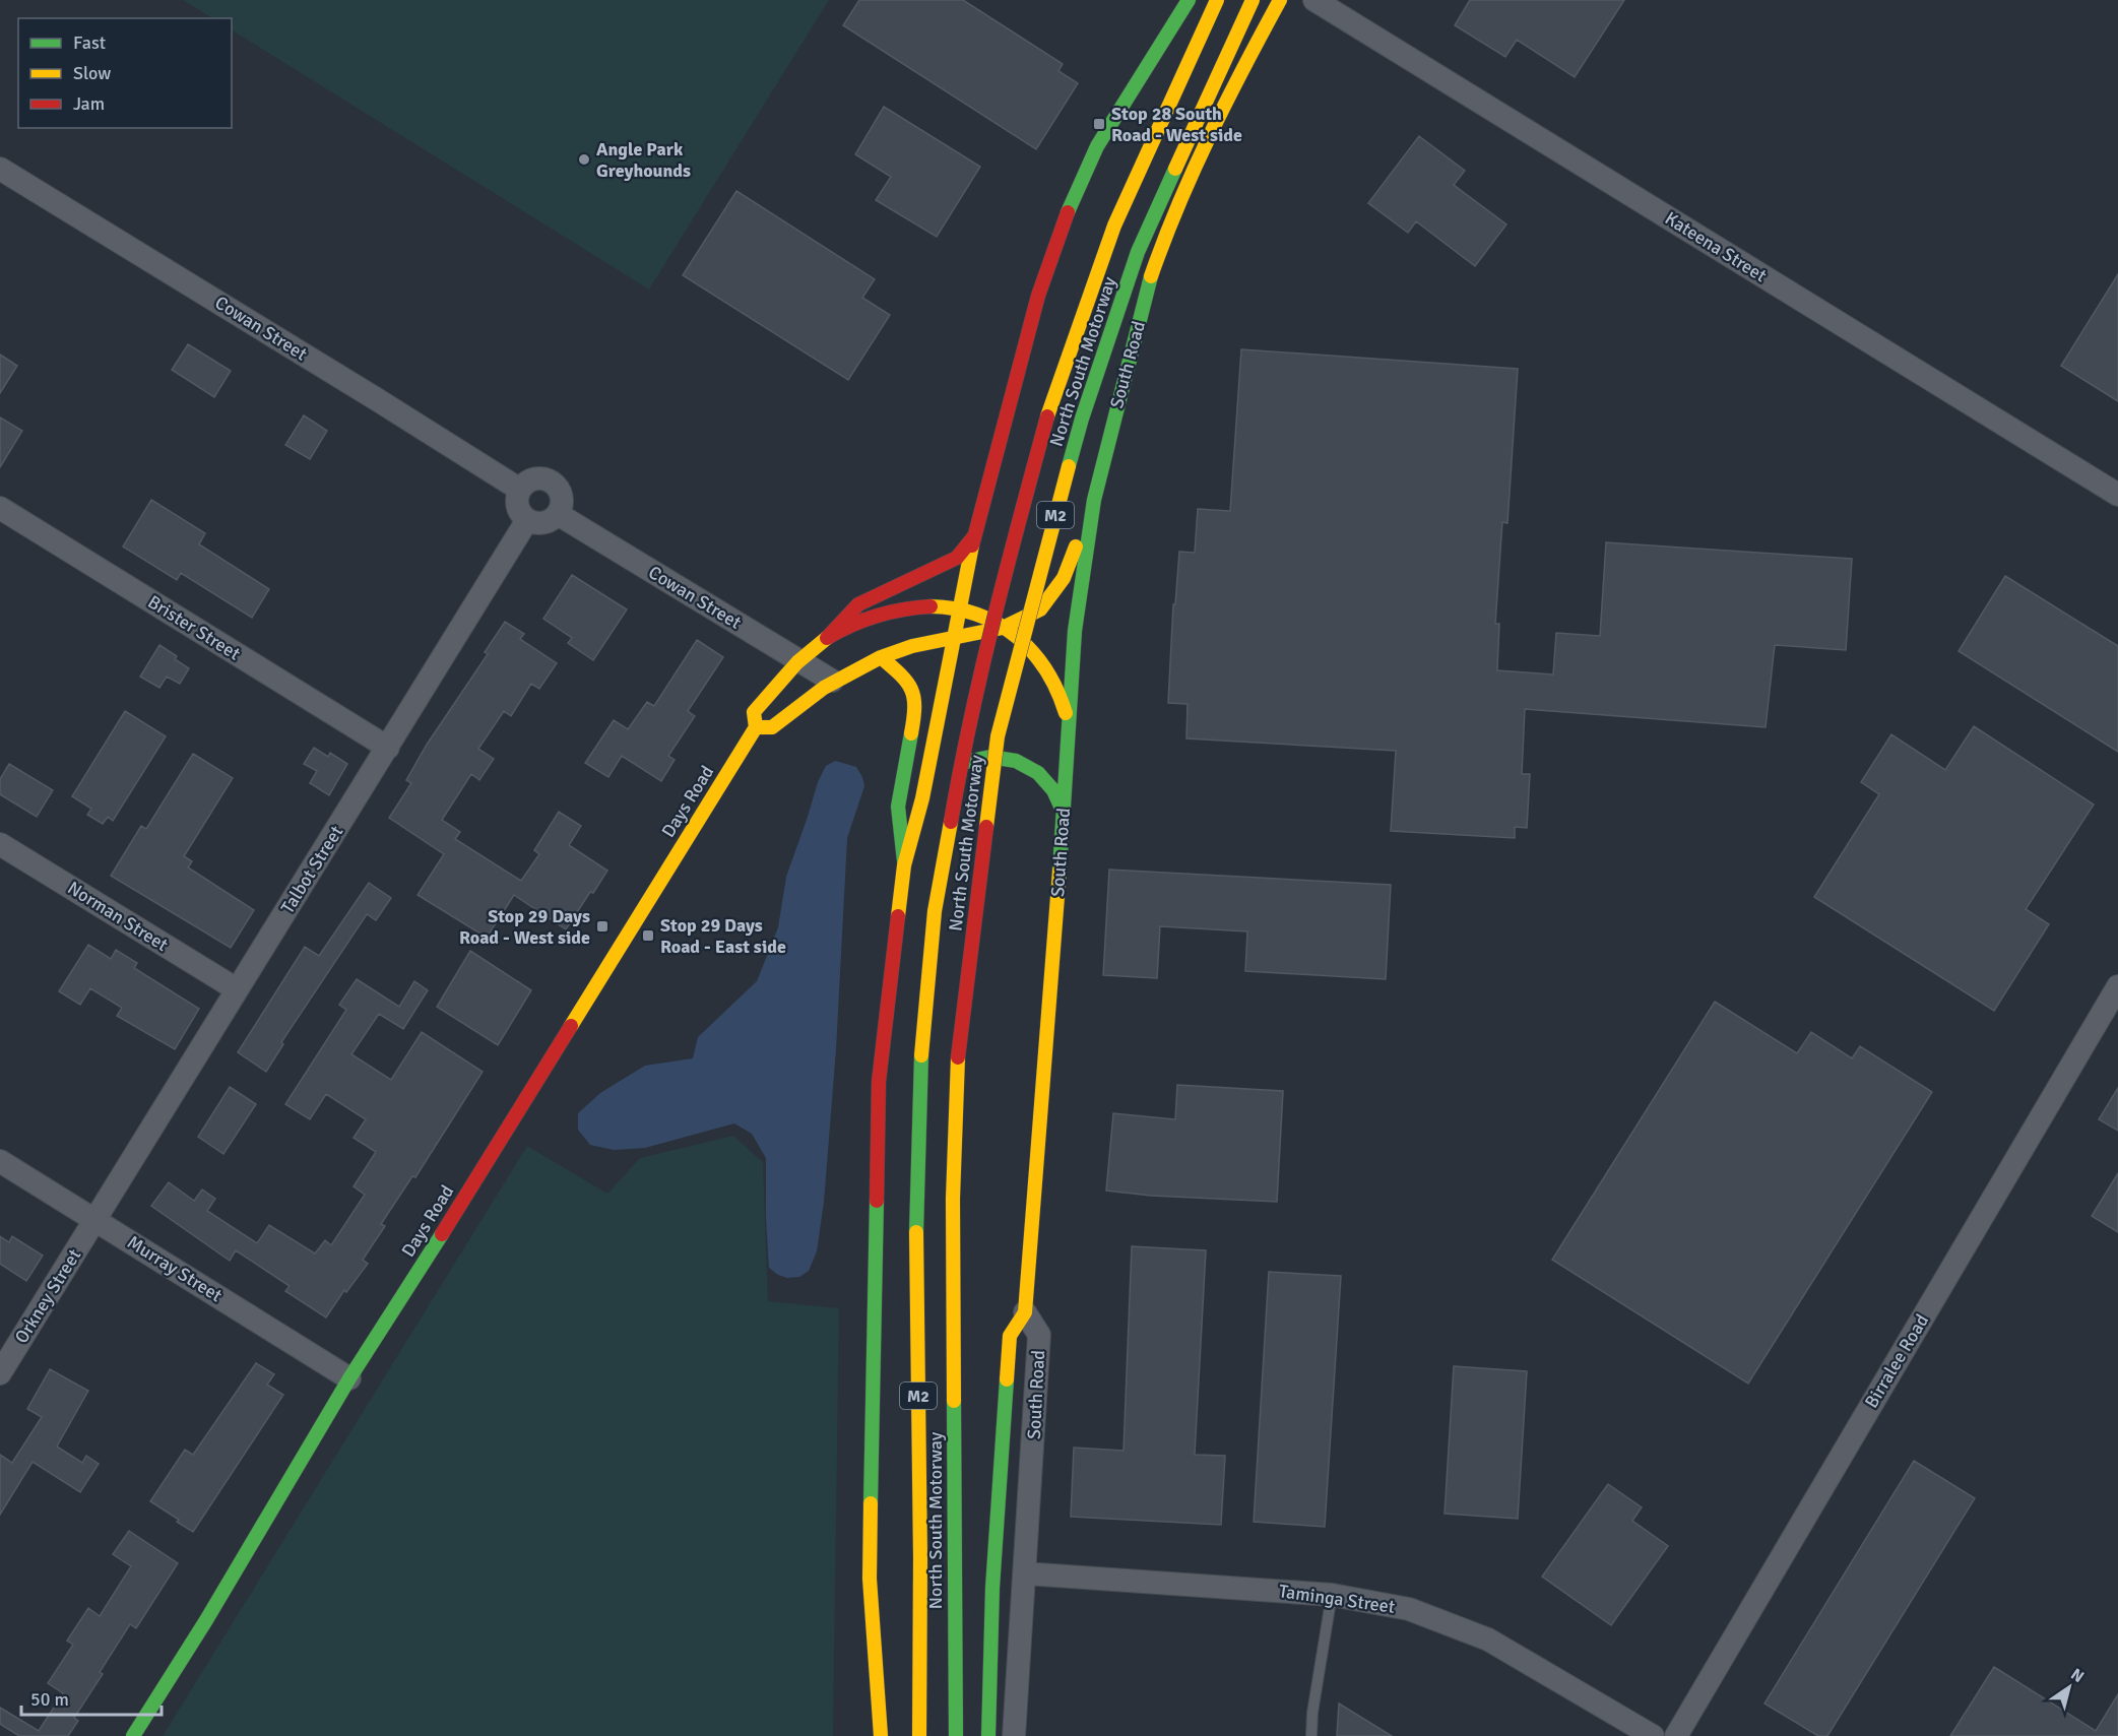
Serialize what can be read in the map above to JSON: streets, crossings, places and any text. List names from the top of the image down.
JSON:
{
  "streets": {
    "main road": [
      "North South Motorway",
      "South Road",
      "M2",
      "Days Road"
    ],
    "street": [
      "Kateena Street",
      "Cowan Street",
      "Brister Street",
      "Talbot Street",
      "Norman Street",
      "Murray Street",
      "Orkney Street",
      "Birralee Road",
      "Taminga Street"
    ]
  },
  "crossings": [
    ["Cowan Street", "Days Road"],
    ["Cowan Street", "Talbot Street"],
    ["South Road", "Days Road"],
    ["South Road", "Taminga Street"],
    ["Brister Street", "Talbot Street"],
    ["Days Road", "Murray Street"],
    ["Talbot Street", "Norman Street"],
    ["Talbot Street", "Murray Street"],
    ["Talbot Street", "Orkney Street"],
    ["Murray Street", "Orkney Street"]
  ],
  "places": {
    "transit": ["Stop 28 South Road - West side", "Stop 29 Days Road - West side", "Stop 29 Days Road - East side"],
    "other": ["Angle Park Greyhounds"]
  },
  "legend": ["Fast", "Slow", "Jam"],
  "scale_bar": "50 m",
  "north": "top right"
}
